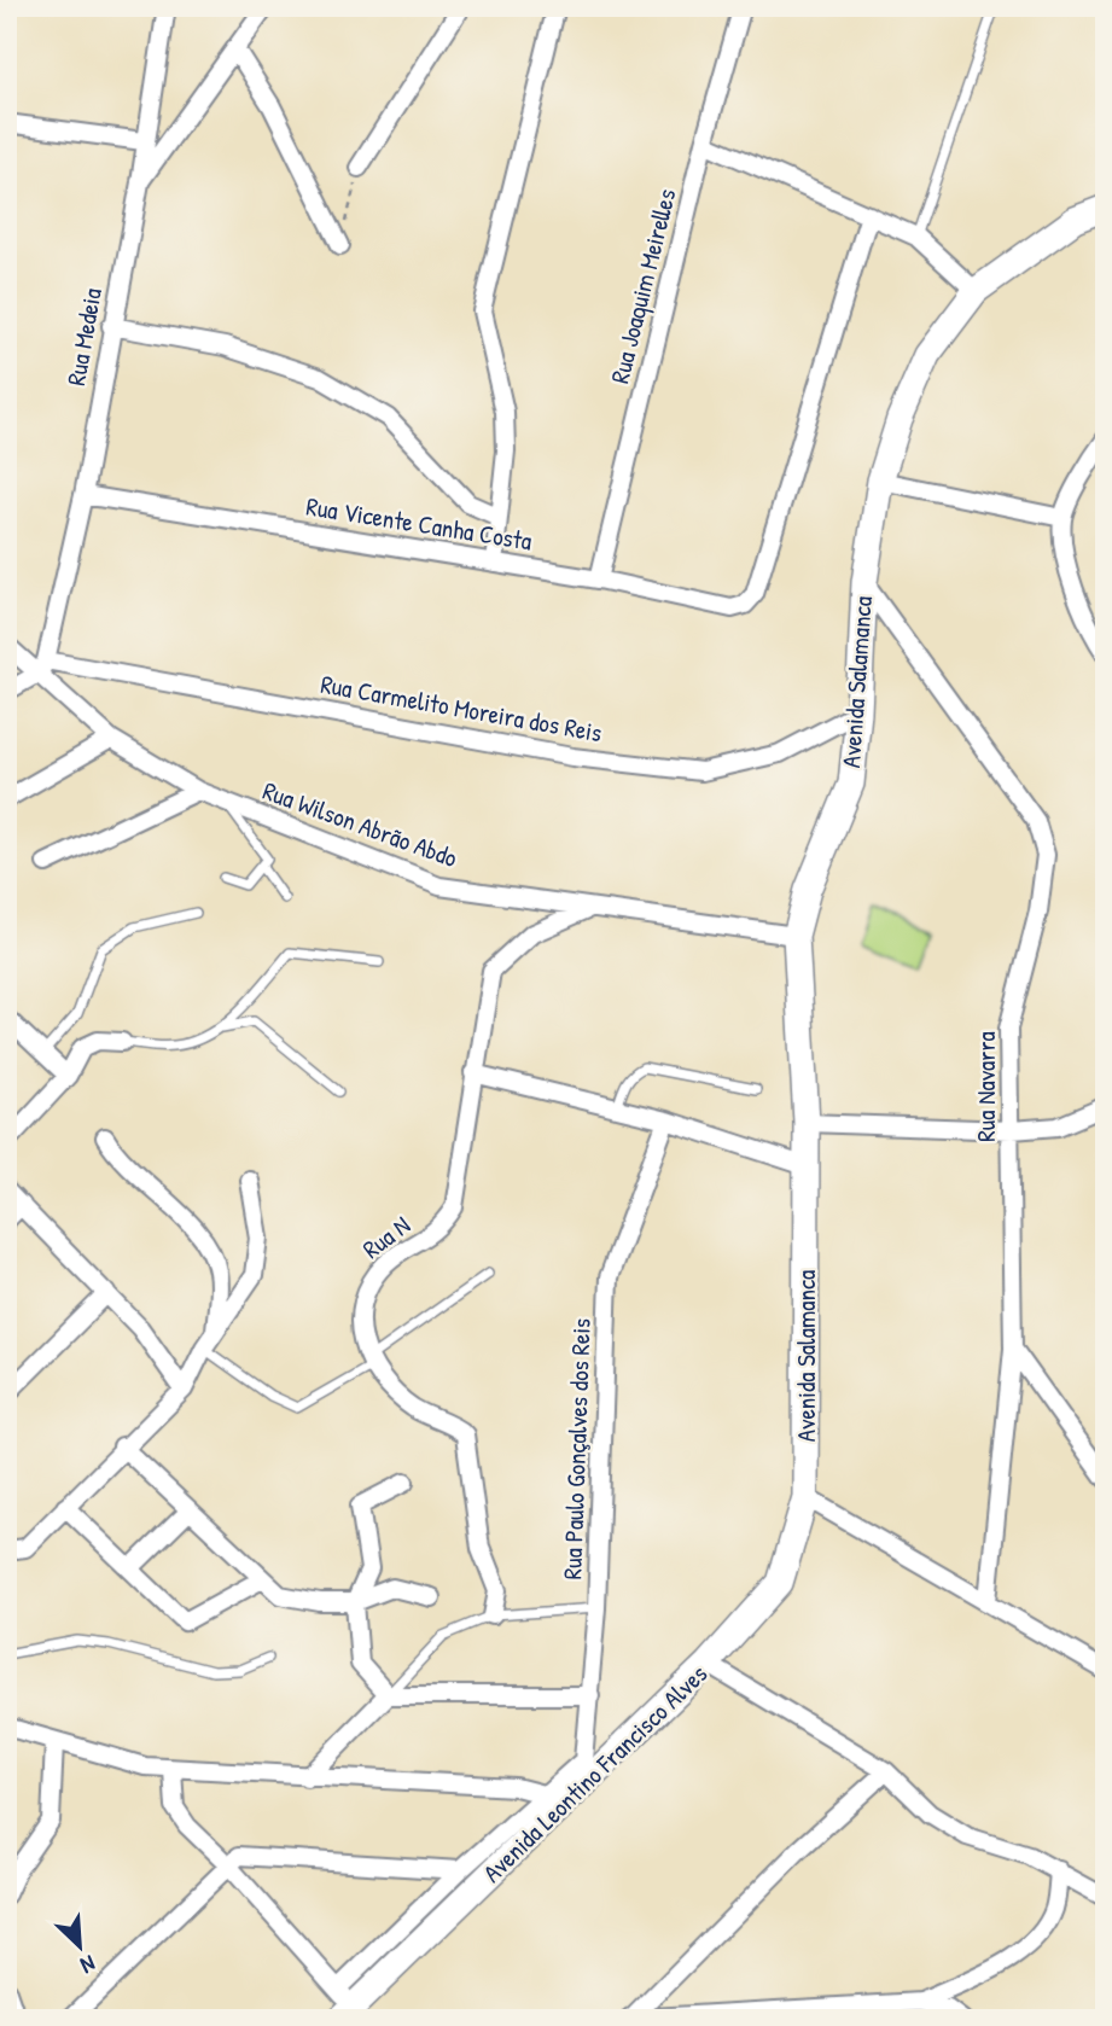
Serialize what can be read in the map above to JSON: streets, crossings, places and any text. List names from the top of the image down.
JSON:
{
  "streets": {
    "street": [
      "Rua Joaquim Meirelles",
      "Rua Medeia",
      "Rua Vicente Canha Costa",
      "Avenida Salamanca",
      "Rua Carmelito Moreira dos Reis",
      "Rua Wilson Abrão Abdo",
      "Rua Navarra",
      "Rua N",
      "Rua Paulo Gonçalves dos Reis",
      "Avenida Leontino Francisco Alves"
    ]
  },
  "crossings": [
    ["Rua Joaquim Meirelles", "Rua Vicente Canha Costa"],
    ["Rua Medeia", "Rua Vicente Canha Costa"],
    ["Rua Medeia", "Rua Carmelito Moreira dos Reis"],
    ["Rua Medeia", "Rua Wilson Abrão Abdo"],
    ["Avenida Salamanca", "Rua Carmelito Moreira dos Reis"],
    ["Avenida Salamanca", "Rua Wilson Abrão Abdo"],
    ["Avenida Salamanca", "Rua Navarra"],
    ["Avenida Salamanca", "Avenida Leontino Francisco Alves"],
    ["Rua Carmelito Moreira dos Reis", "Rua Wilson Abrão Abdo"],
    ["Rua Wilson Abrão Abdo", "Rua N"],
    ["Rua Paulo Gonçalves dos Reis", "Avenida Leontino Francisco Alves"]
  ],
  "north": "bottom right"
}
